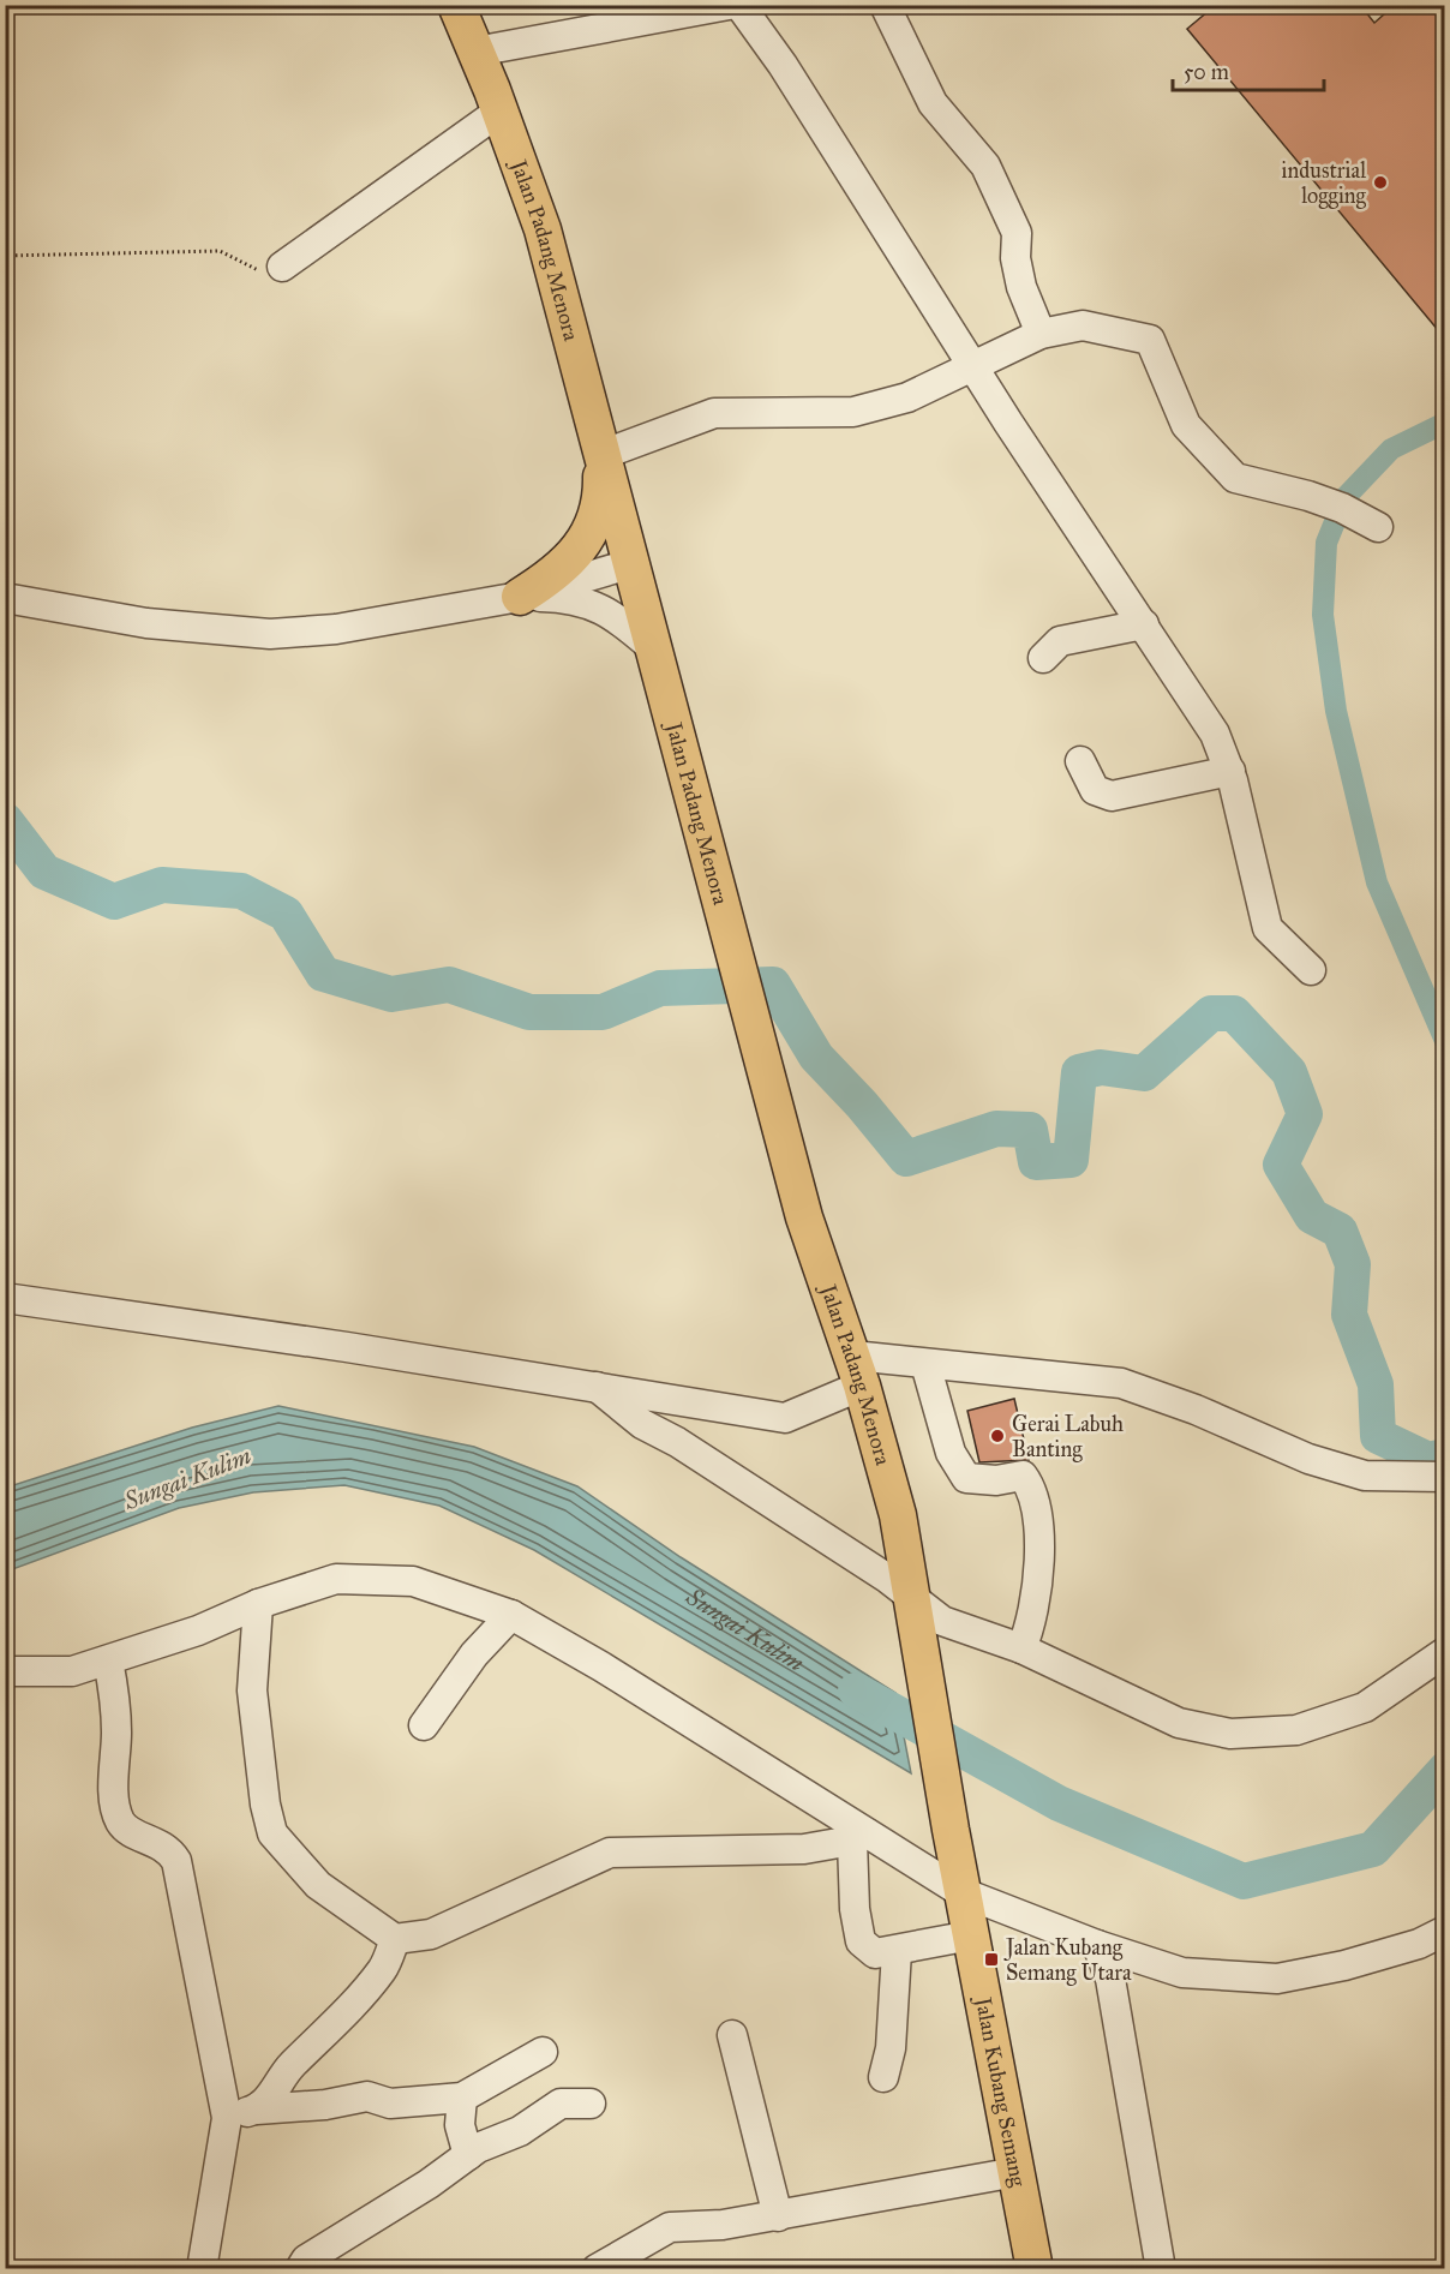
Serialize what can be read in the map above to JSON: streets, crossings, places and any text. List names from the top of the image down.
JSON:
{
  "streets": {
    "main road": ["Jalan Padang Menora", "Jalan Kubang Semang"]
  },
  "crossings": [
    ["Jalan Padang Menora", "Jalan Kubang Semang"]
  ],
  "water": ["Sungai Kulim"],
  "places": {
    "other": ["industrial logging", "Gerai Labuh Banting"],
    "transit": ["Jalan Kubang Semang Utara"]
  },
  "scale_bar": "50 m"
}
